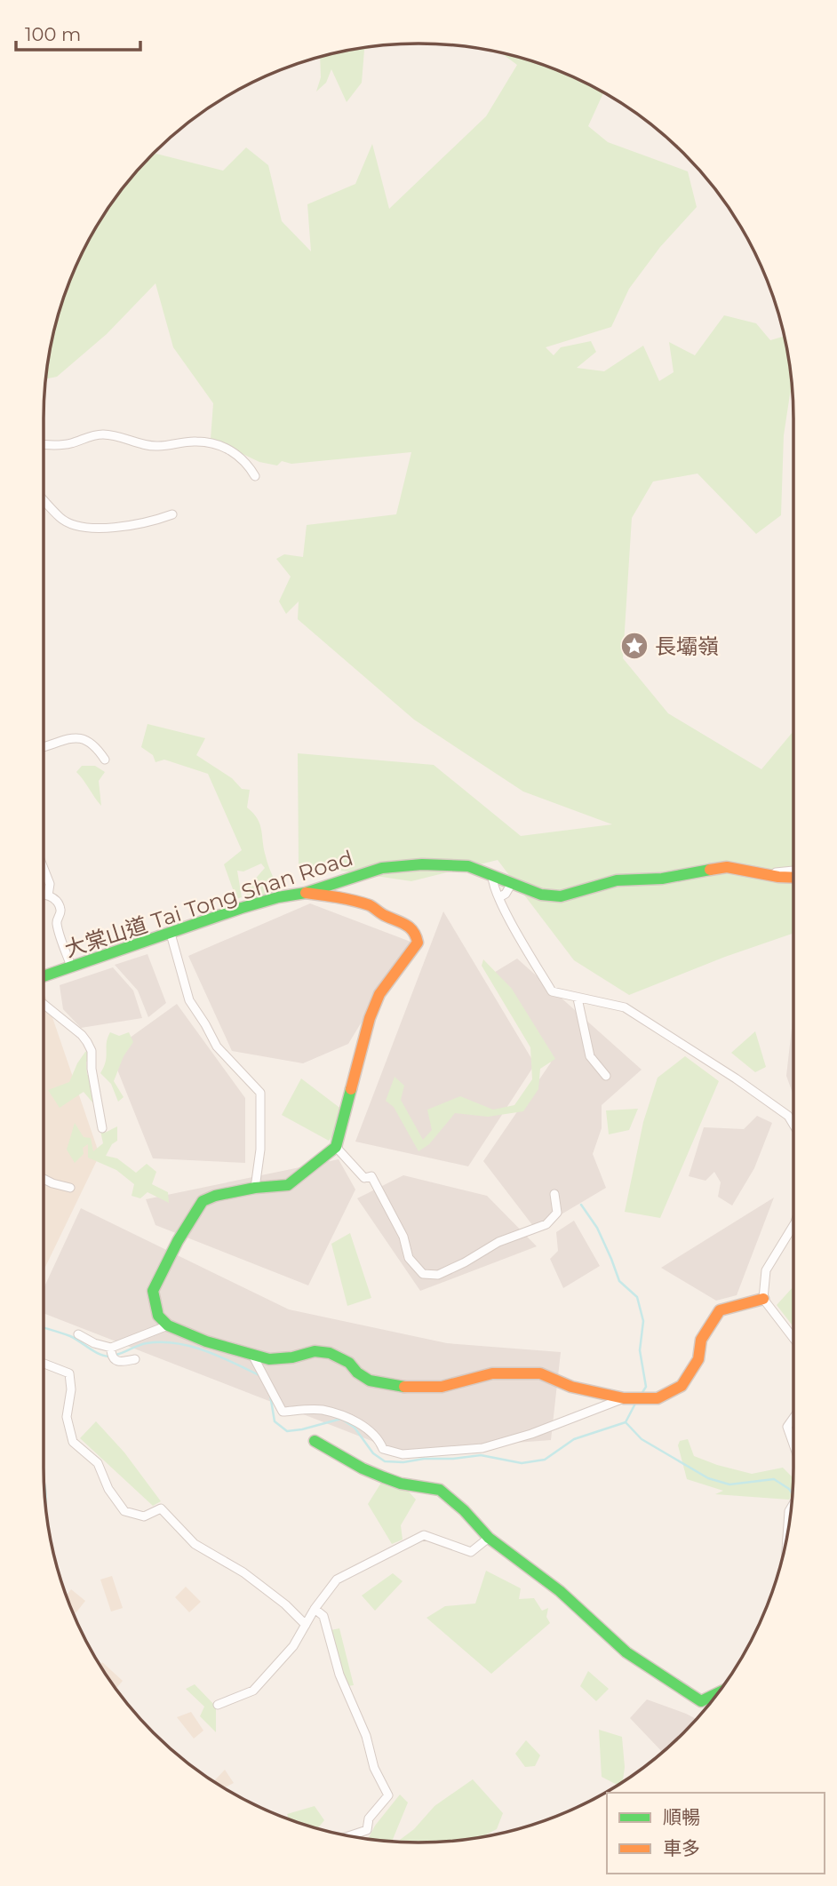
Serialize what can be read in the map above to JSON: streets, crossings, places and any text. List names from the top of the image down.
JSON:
{
  "streets": {
    "street": ["大棠山道 Tai Tong Shan Road"]
  },
  "places": {
    "place": ["長壩嶺"]
  },
  "legend": ["順暢", "車多"],
  "scale_bar": "100 m"
}
